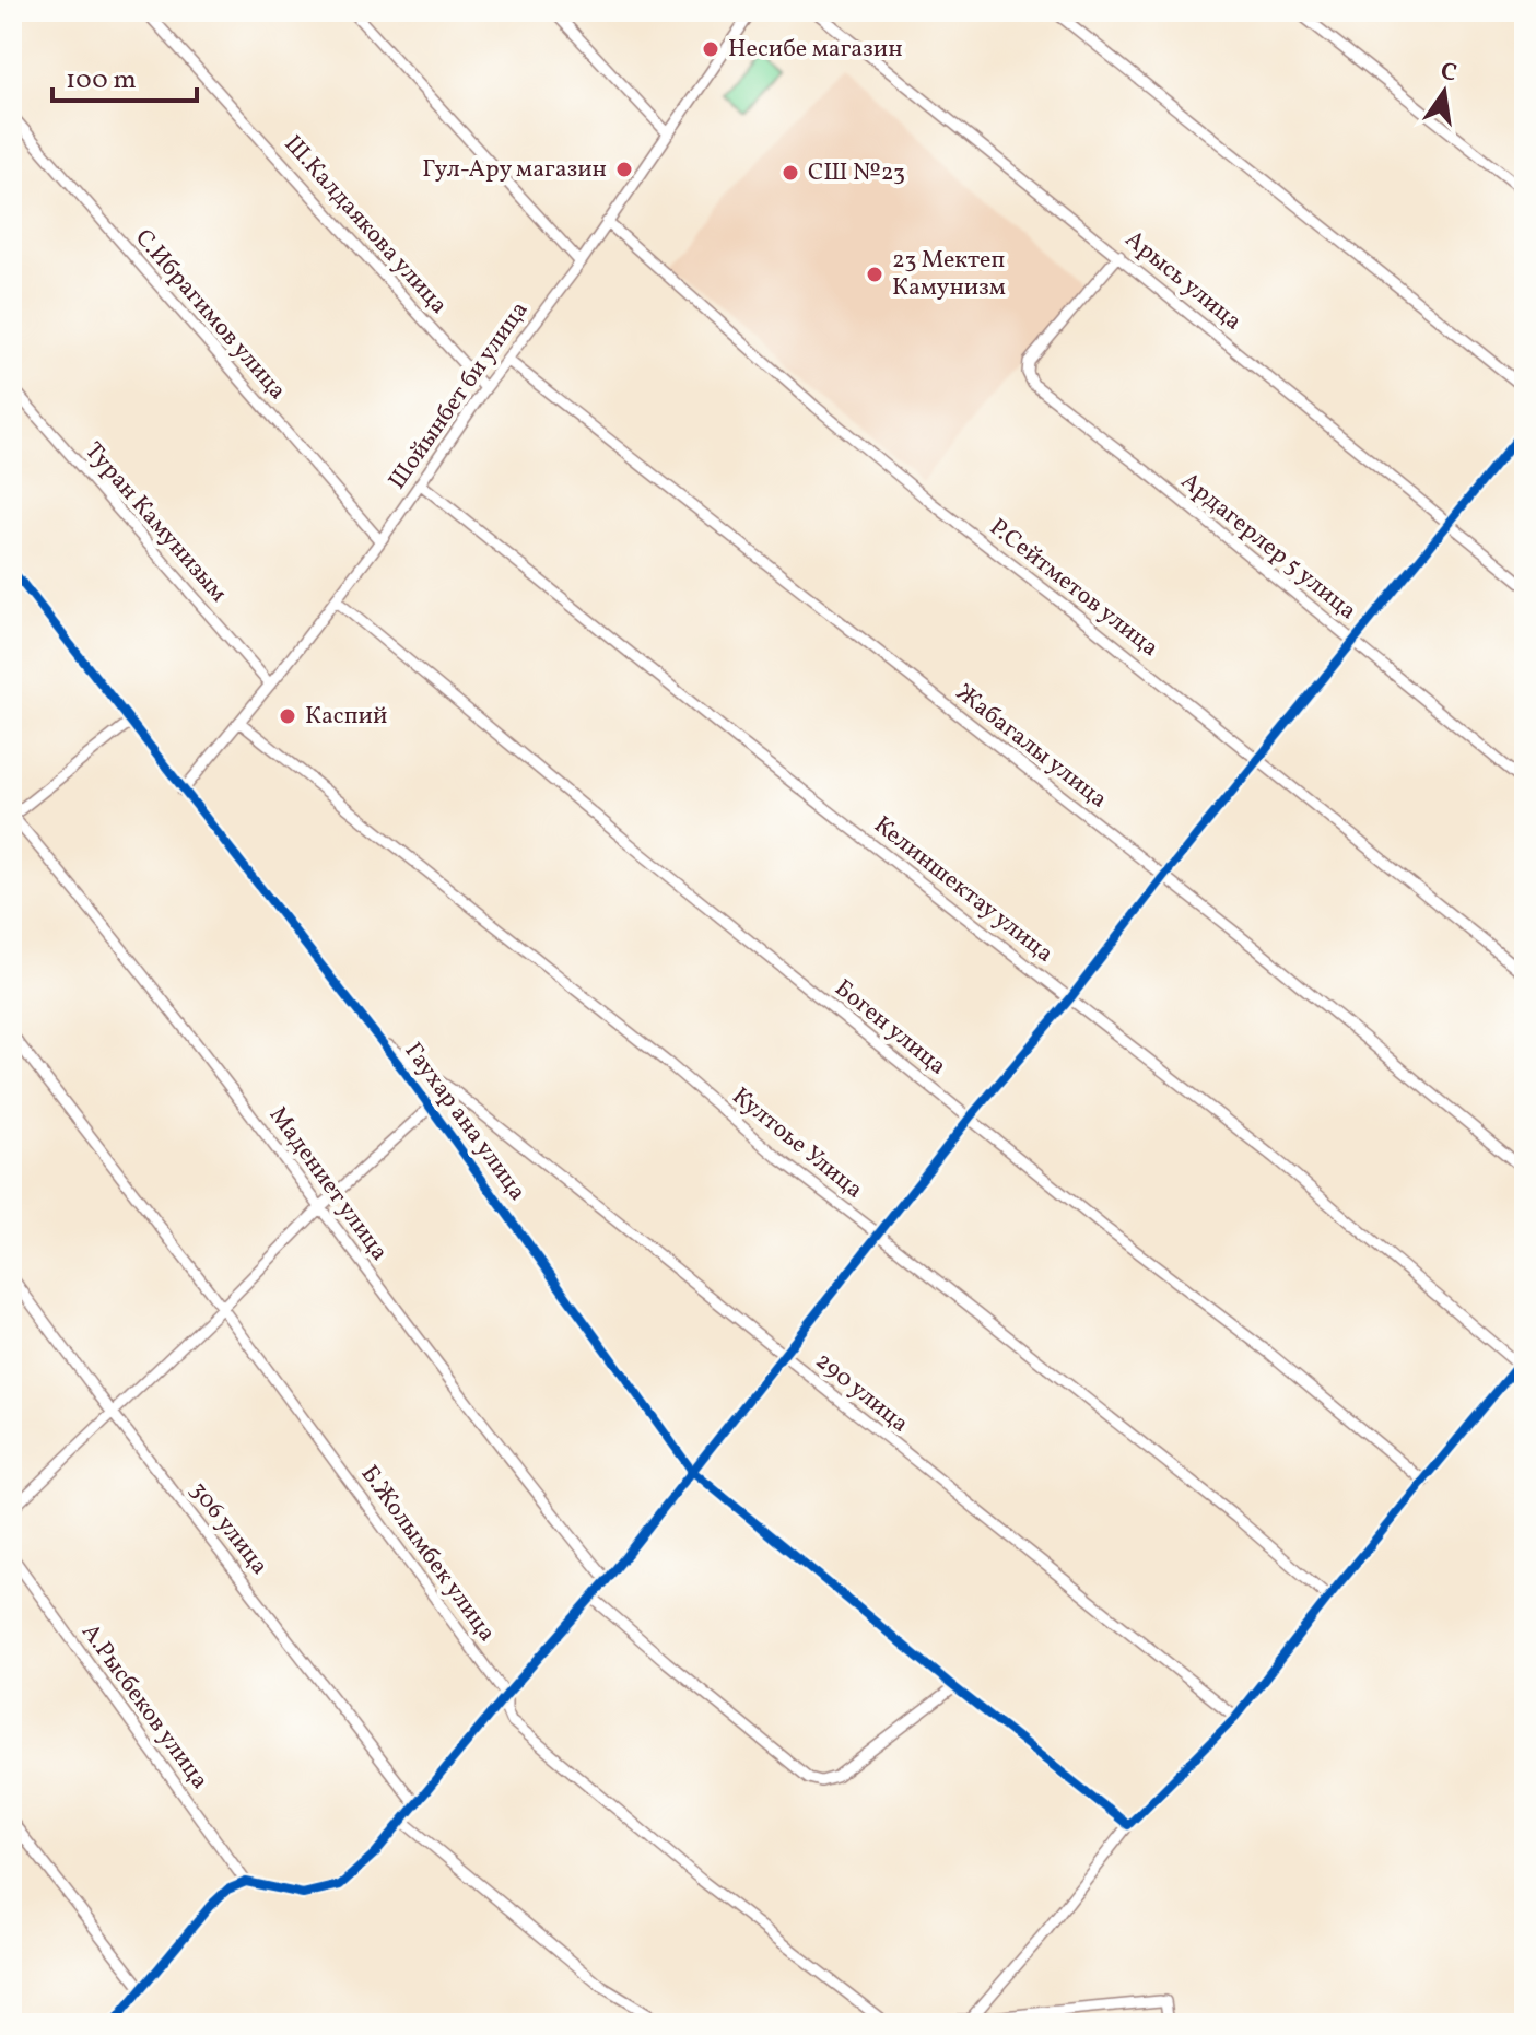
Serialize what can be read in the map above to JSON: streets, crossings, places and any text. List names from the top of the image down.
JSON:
{
  "streets": {
    "street": [
      "Ш.Калдаякова улица",
      "Арысь улица",
      "С.Ибрагимов улица",
      "Шойынбет би улица",
      "Туран Камунизым",
      "Ардагерлер 5 улица",
      "Р.Сейтметов улица",
      "Жабагалы улица",
      "Келиншектау улица",
      "Боген улица",
      "Гаухар ана улица",
      "Култоье Улица",
      "Мадениет улица",
      "290 улица",
      "306 улица",
      "Б.Жолымбек улица",
      "А.Рысбеков улица"
    ]
  },
  "crossings": [
    ["Ш.Калдаякова улица", "Шойынбет би улица"],
    ["Арысь улица", "Ардагерлер 5 улица"],
    ["С.Ибрагимов улица", "Шойынбет би улица"],
    ["Шойынбет би улица", "Туран Камунизым"],
    ["Шойынбет би улица", "Р.Сейтметов улица"],
    ["Шойынбет би улица", "Жабагалы улица"],
    ["Шойынбет би улица", "Келиншектау улица"],
    ["Шойынбет би улица", "Боген улица"],
    ["Шойынбет би улица", "Гаухар ана улица"],
    ["Шойынбет би улица", "Култоье Улица"],
    ["Гаухар ана улица", "290 улица"]
  ],
  "places": [
    "Несибе магазин",
    "Гул-Ару магазин",
    "СШ №23",
    "23 Мектеп Камунизм",
    "Каспий"
  ],
  "scale_bar": "100 m",
  "north": "top"
}
